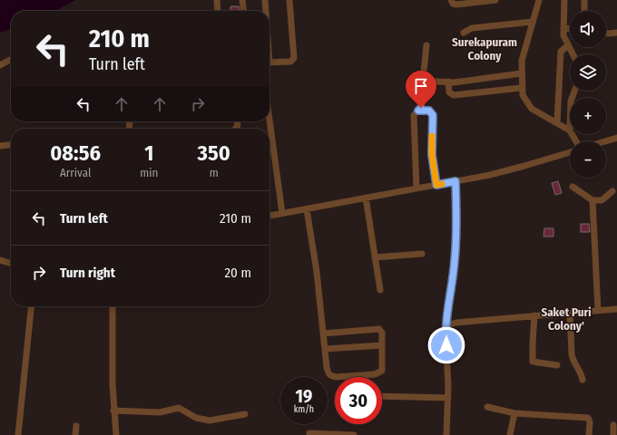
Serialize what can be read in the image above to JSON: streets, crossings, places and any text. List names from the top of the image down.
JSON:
{
  "districts": ["Surekapuram Colony", "Saket Puri Colony'"],
  "page": {
    "map_buttons": ["+", "−"],
    "turn": ["210 m", "Turn left"],
    "eta": [
      "08:56",
      "Arrival",
      "1",
      "min",
      "350",
      "m"
    ],
    "list": [
      {
        "name": "Turn left",
        "value": "210 m"
      },
      {
        "name": "Turn right",
        "value": "20 m"
      }
    ],
    "speed": "19 km/h",
    "limit": "30"
  }
}
